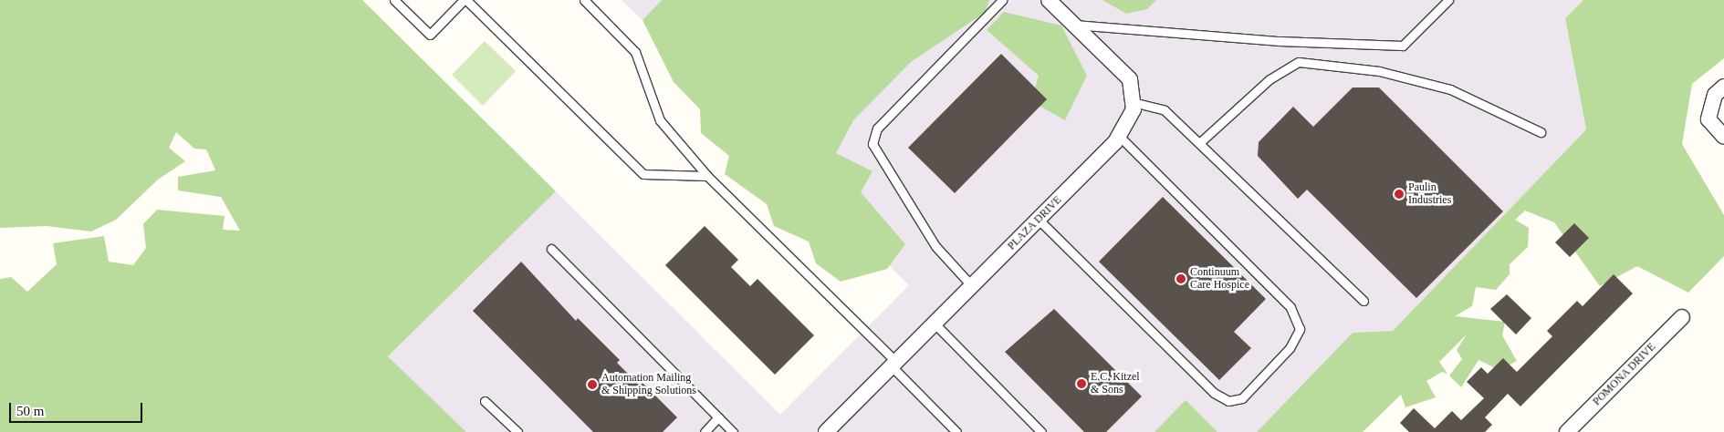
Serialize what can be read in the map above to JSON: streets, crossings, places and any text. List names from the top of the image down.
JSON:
{
  "streets": {
    "street": ["PLAZA DRIVE", "POMONA DRIVE"]
  },
  "places": [
    "Paulin Industries",
    "Continuum Care Hospice",
    "E.C. Kitzel & Sons",
    "Automation Mailing & Shipping Solutions"
  ],
  "scale_bar": "50 m"
}
